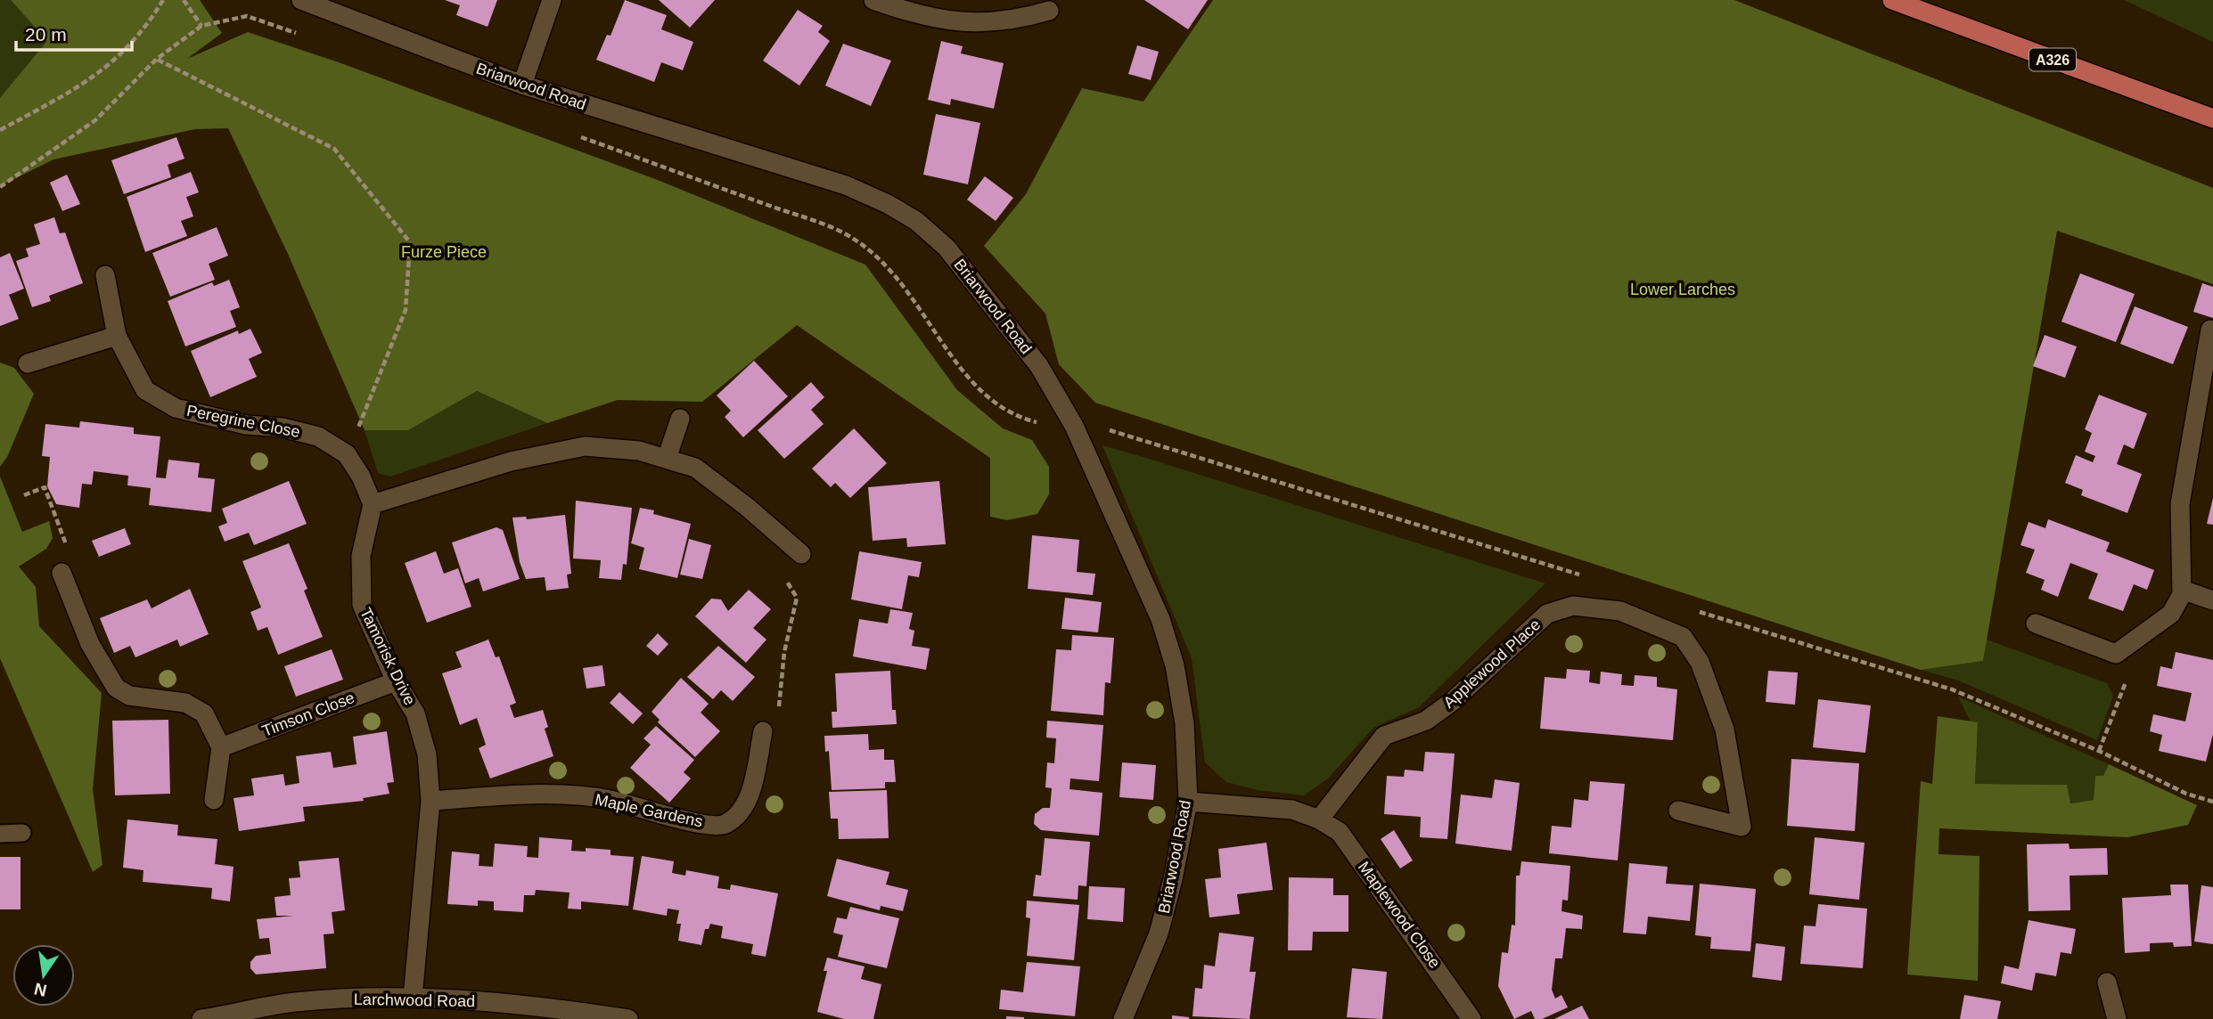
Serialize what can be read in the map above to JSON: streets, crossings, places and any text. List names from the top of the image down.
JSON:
{
  "streets": {
    "main road": ["A326"],
    "street": [
      "Briarwood Road",
      "Peregrine Close",
      "Tamorisk Drive",
      "Applewood Place",
      "Timson Close",
      "Maple Gardens",
      "Maplewood Close",
      "Larchwood Road"
    ]
  },
  "crossings": [
    ["Peregrine Close", "Tamorisk Drive"],
    ["Tamorisk Drive", "Timson Close"],
    ["Tamorisk Drive", "Maple Gardens"],
    ["Tamorisk Drive", "Larchwood Road"],
    ["Applewood Place", "Maplewood Close"]
  ],
  "parks": ["Furze Piece", "Lower Larches"],
  "scale_bar": "20 m",
  "north": "bottom"
}
